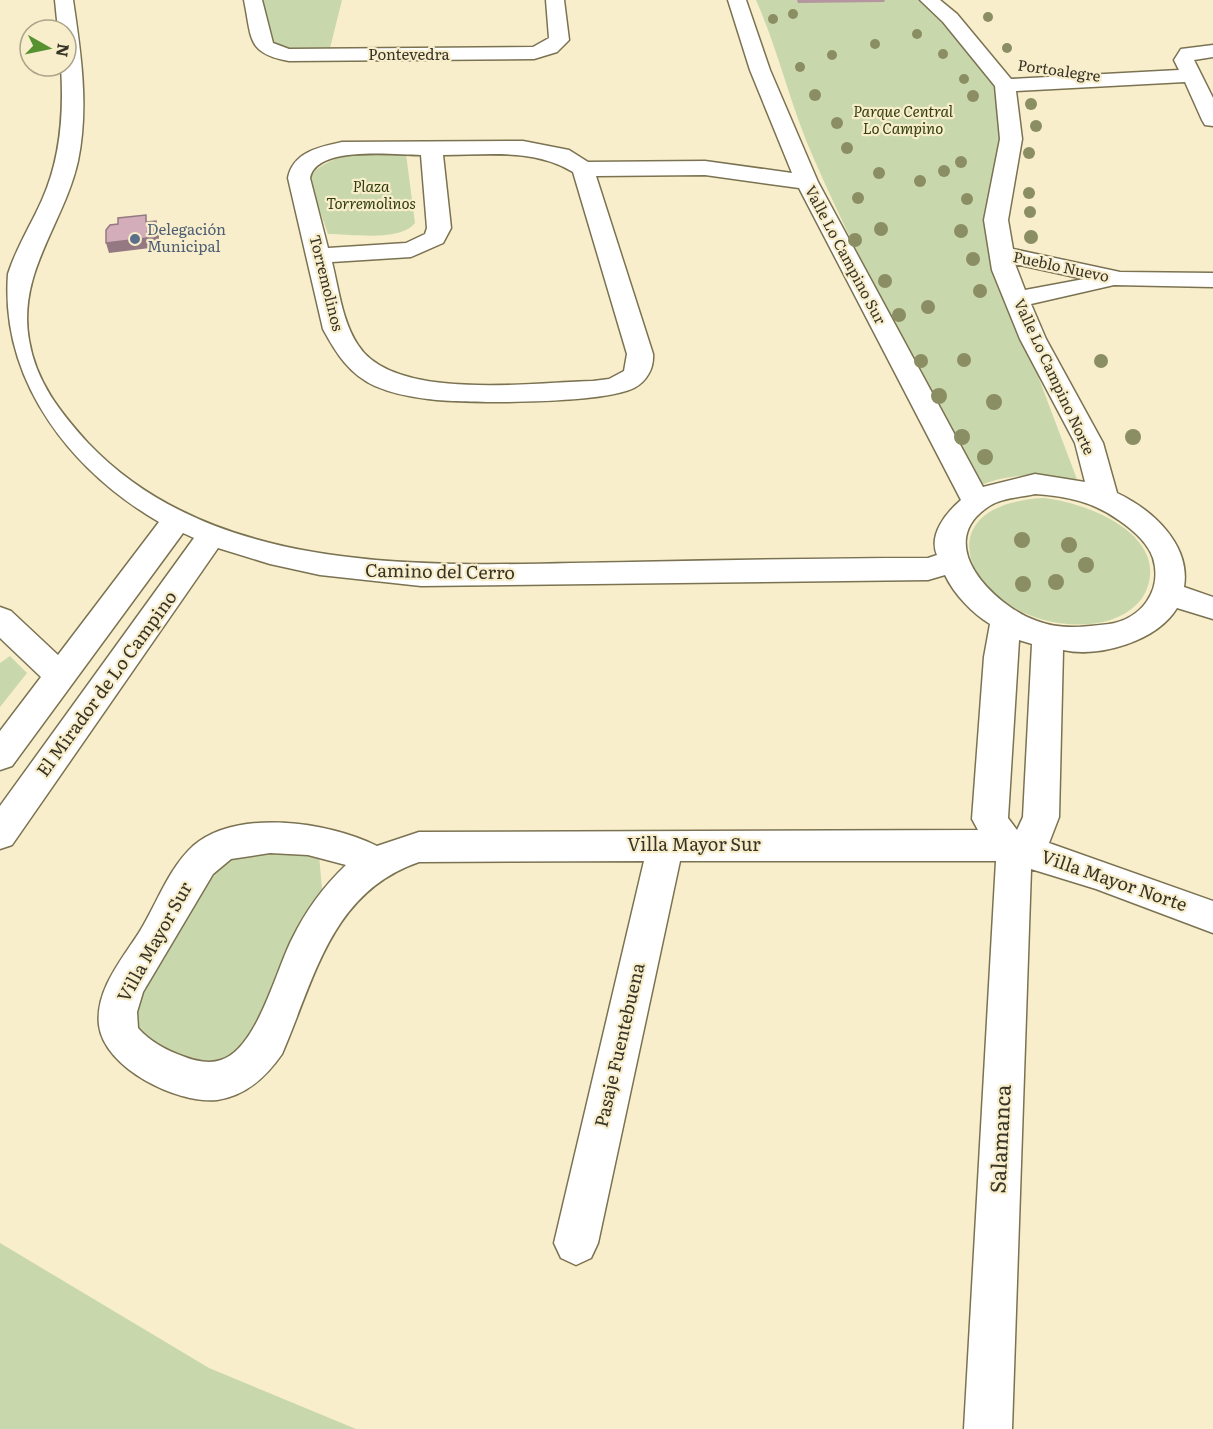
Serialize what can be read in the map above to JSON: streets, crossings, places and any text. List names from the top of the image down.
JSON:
{
  "streets": {
    "street": [
      "Pontevedra",
      "Portoalegre",
      "Valle Lo Campino Sur",
      "Pueblo Nuevo",
      "Torremolinos",
      "Valle Lo Campino Norte",
      "Camino del Cerro",
      "El Mirador de Lo Campino",
      "Villa Mayor Sur",
      "Villa Mayor Norte",
      "Pasaje Fuentebuena",
      "Salamanca"
    ]
  },
  "crossings": [
    ["Portoalegre", "Valle Lo Campino Norte"],
    ["Valle Lo Campino Sur", "Torremolinos"],
    ["Valle Lo Campino Sur", "Valle Lo Campino Norte"],
    ["Valle Lo Campino Sur", "Camino del Cerro"],
    ["Pueblo Nuevo", "Valle Lo Campino Norte"],
    ["Valle Lo Campino Norte", "Camino del Cerro"],
    ["Camino del Cerro", "El Mirador de Lo Campino"],
    ["Villa Mayor Sur", "Villa Mayor Norte"],
    ["Villa Mayor Sur", "Pasaje Fuentebuena"],
    ["Villa Mayor Sur", "Salamanca"],
    ["Villa Mayor Norte", "Salamanca"]
  ],
  "parks": ["Parque Central Lo Campino", "Plaza Torremolinos"],
  "places": ["Delegación Municipal"],
  "north": "right"
}
